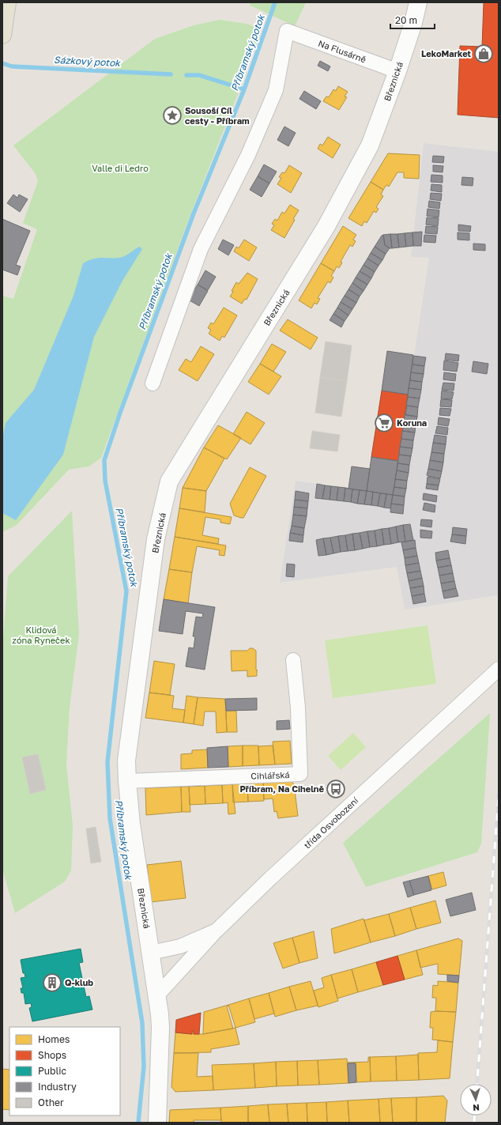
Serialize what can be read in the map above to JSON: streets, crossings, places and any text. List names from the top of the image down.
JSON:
{
  "streets": {
    "street": [
      "Na Flusárně",
      "Březnická",
      "Cihlářská",
      "třída Osvobození"
    ]
  },
  "crossings": [
    ["Na Flusárně", "Březnická"],
    ["Březnická", "Cihlářská"],
    ["Březnická", "třída Osvobození"]
  ],
  "water": ["Příbramský potok", "Sázkový potok"],
  "parks": ["Valle di Ledro", "Klidová zóna Ryneček"],
  "places": {
    "shop": ["LekoMarket"],
    "place": ["Sousoší Cíl cesty - Příbram"],
    "supermarket": ["Koruna"],
    "bus stop": ["Příbram, Na Cihelně"],
    "building": ["Q-klub"]
  },
  "legend": [
    "Homes",
    "Shops",
    "Public",
    "Industry",
    "Other"
  ],
  "scale_bar": "20 m",
  "north": "bottom"
}
